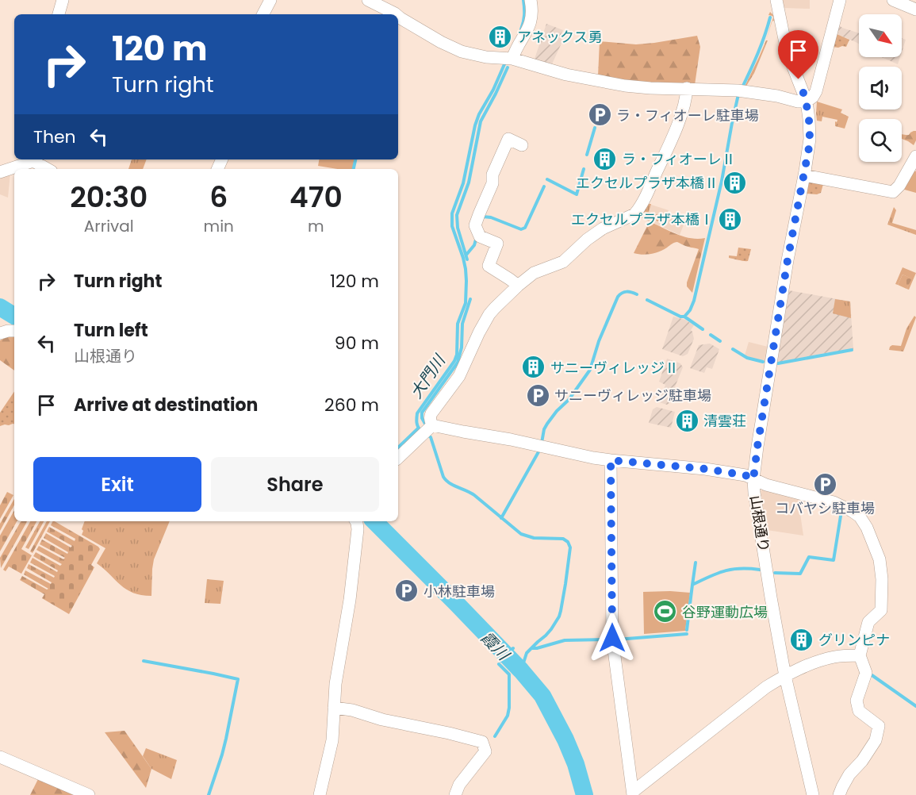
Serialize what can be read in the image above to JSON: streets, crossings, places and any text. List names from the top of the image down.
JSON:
{
  "streets": {
    "street": ["山根通り"]
  },
  "water": ["大門川", "霞川"],
  "places": {
    "building": [
      "アネックス勇",
      "ラ・フィオーレⅡ",
      "エクセルプラザ本橋Ⅱ",
      "エクセルプラザ本橋Ⅰ",
      "サニーヴィレッジⅡ",
      "清雲荘",
      "グリンピナ"
    ],
    "parking": [
      "ラ・フィオーレ駐車場",
      "サニーヴィレッジ駐車場",
      "コバヤシ駐車場",
      "小林駐車場"
    ],
    "sports": ["谷野運動広場"]
  },
  "north": "bottom right",
  "page": {
    "turn": ["120 m", "Turn right"],
    "then": "Then",
    "eta": [
      "20:30",
      "Arrival",
      "6",
      "min",
      "470",
      "m"
    ],
    "list": [
      {
        "name": "Turn right",
        "value": "120 m"
      },
      {
        "name": "Turn left",
        "note": "山根通り",
        "value": "90 m"
      },
      {
        "name": "Arrive at destination",
        "value": "260 m"
      }
    ],
    "buttons": ["Exit", "Share"]
  }
}
